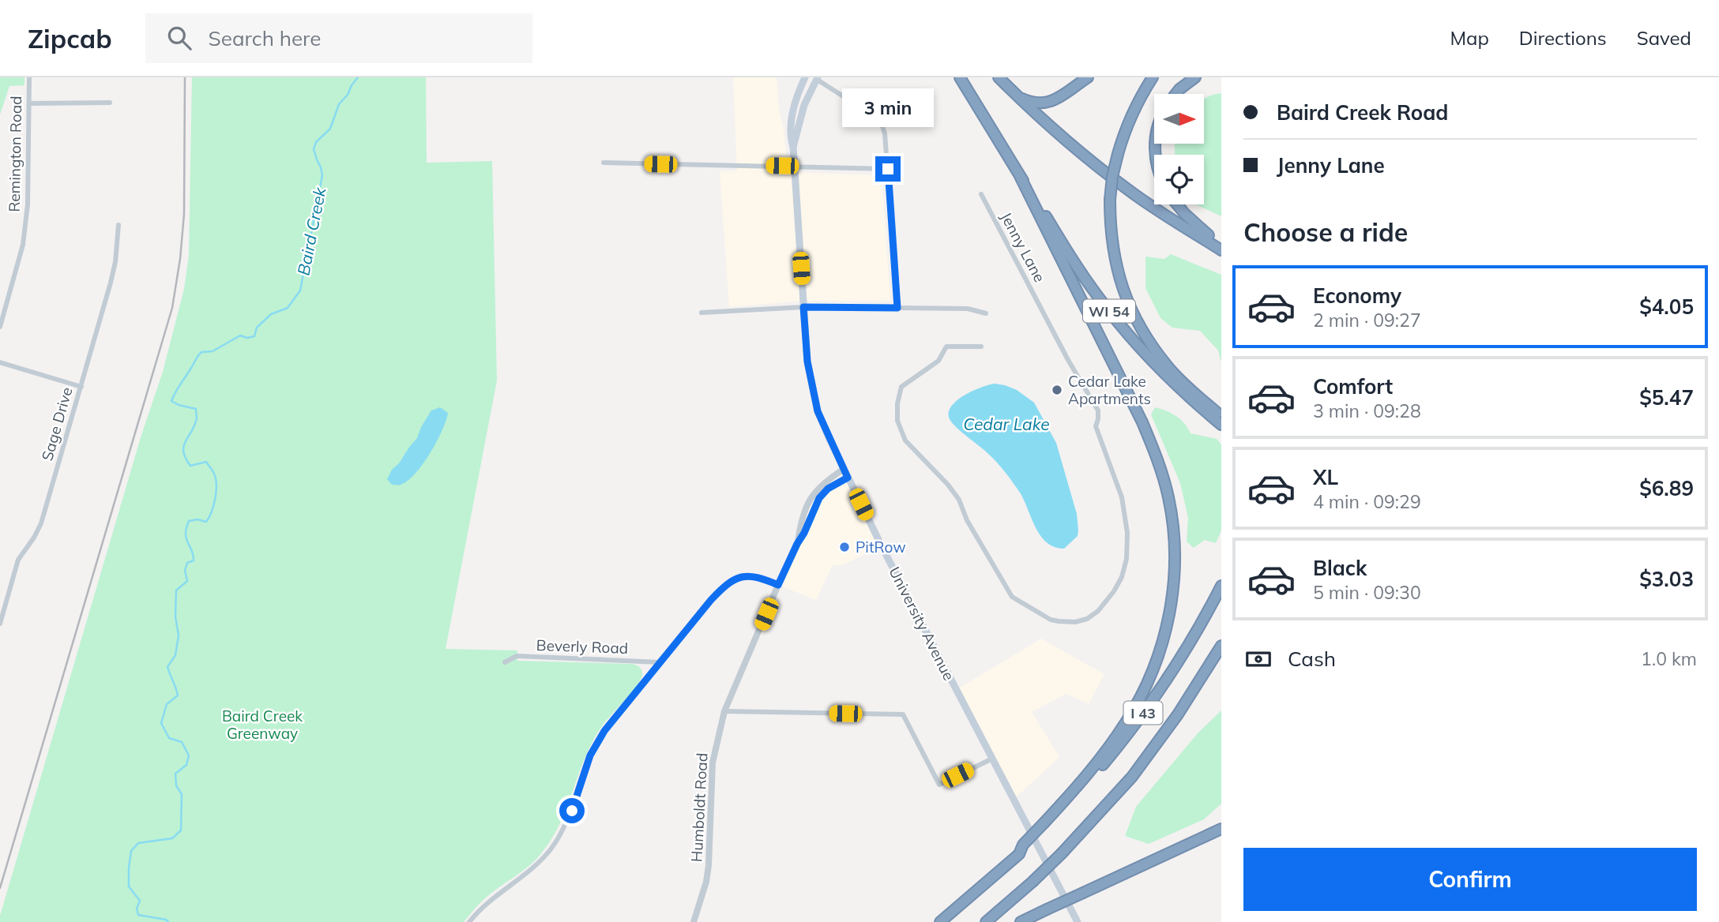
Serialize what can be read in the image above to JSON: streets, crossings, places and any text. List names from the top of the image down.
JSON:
{
  "streets": {
    "highway": ["WI 54", "I 43"],
    "main road": ["University Avenue"],
    "street": [
      "Remington Road",
      "Jenny Lane",
      "Sage Drive",
      "Beverly Road",
      "Humboldt Road"
    ]
  },
  "crossings": [
    ["University Avenue", "Humboldt Road"]
  ],
  "water": ["Baird Creek", "Cedar Lake"],
  "parks": ["Baird Creek Greenway"],
  "places": ["Cedar Lake Apartments", "PitRow"],
  "north": "right",
  "page": {
    "header": "Zipcab",
    "search": "Search here",
    "nav": ["Map", "Directions", "Saved"],
    "banner": ["Baird Creek Road", "Jenny Lane"],
    "bubble": "3 min",
    "heading": "Choose a ride",
    "list": [
      {
        "name": "Economy",
        "note": "2 min · 09:27",
        "value": "$4.05"
      },
      {
        "name": "Comfort",
        "note": "3 min · 09:28",
        "value": "$5.47"
      },
      {
        "name": "XL",
        "note": "4 min · 09:29",
        "value": "$6.89"
      },
      {
        "name": "Black",
        "note": "5 min · 09:30",
        "value": "$3.03"
      }
    ],
    "pay": ["Cash", "1.0 km"],
    "buttons": "Confirm"
  }
}
